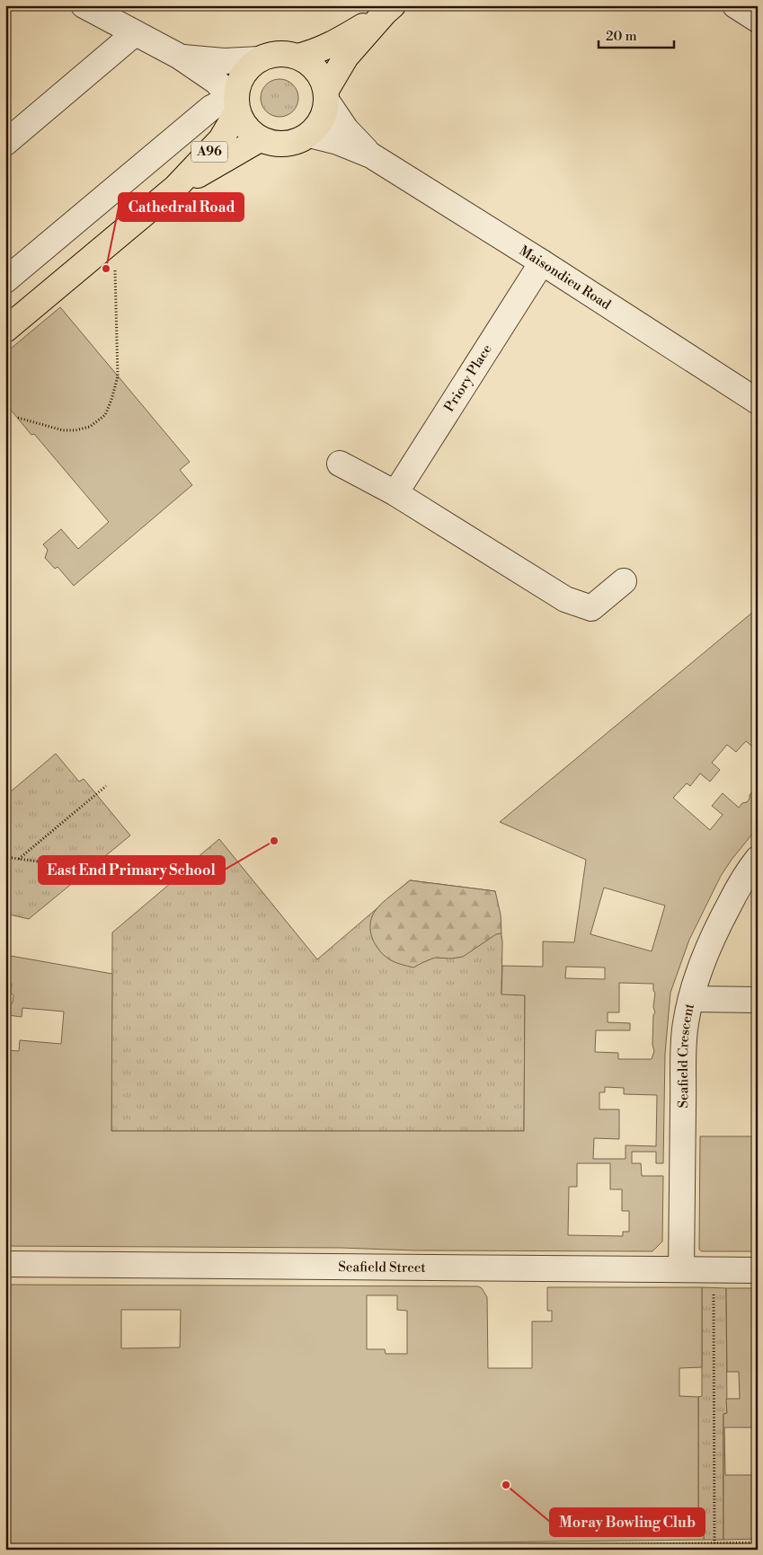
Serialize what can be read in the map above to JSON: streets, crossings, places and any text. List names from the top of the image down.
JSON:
{
  "streets": {
    "highway": ["A96"],
    "street": [
      "Maisondieu Road",
      "Priory Place",
      "Seafield Crescent",
      "Seafield Street"
    ]
  },
  "crossings": [
    ["Maisondieu Road", "Priory Place"],
    ["Seafield Crescent", "Seafield Street"]
  ],
  "places": ["Cathedral Road", "East End Primary School", "Moray Bowling Club"],
  "scale_bar": "20 m"
}
